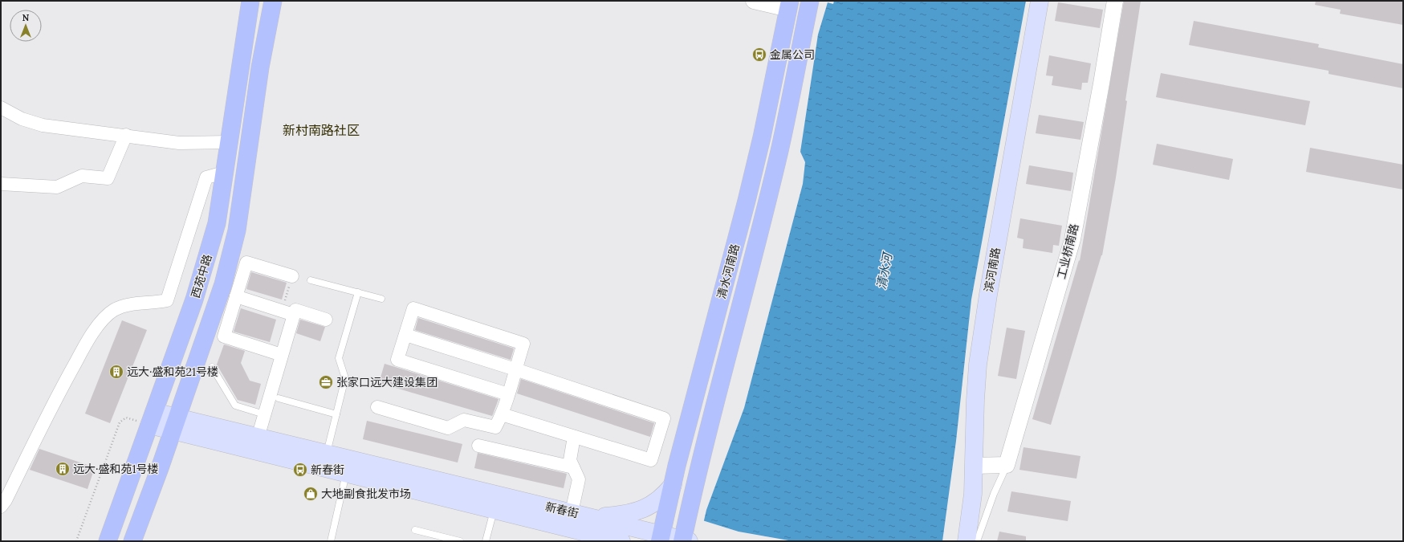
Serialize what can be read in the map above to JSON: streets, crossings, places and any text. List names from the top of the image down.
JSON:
{
  "streets": {
    "main road": [
      "滨河南路",
      "清水河南路",
      "西苑中路",
      "新春街"
    ],
    "street": ["工业桥南路"]
  },
  "crossings": [
    ["清水河南路", "新春街"],
    ["西苑中路", "新春街"]
  ],
  "districts": ["新村南路社区"],
  "water": ["清水河"],
  "places": {
    "bus stop": ["金属公司", "新春街"],
    "building": ["远大·盛和苑21号楼", "远大·盛和苑1号楼"],
    "office": ["张家口远大建设集团"],
    "shop": ["大地副食批发市场"]
  },
  "north": "top"
}
